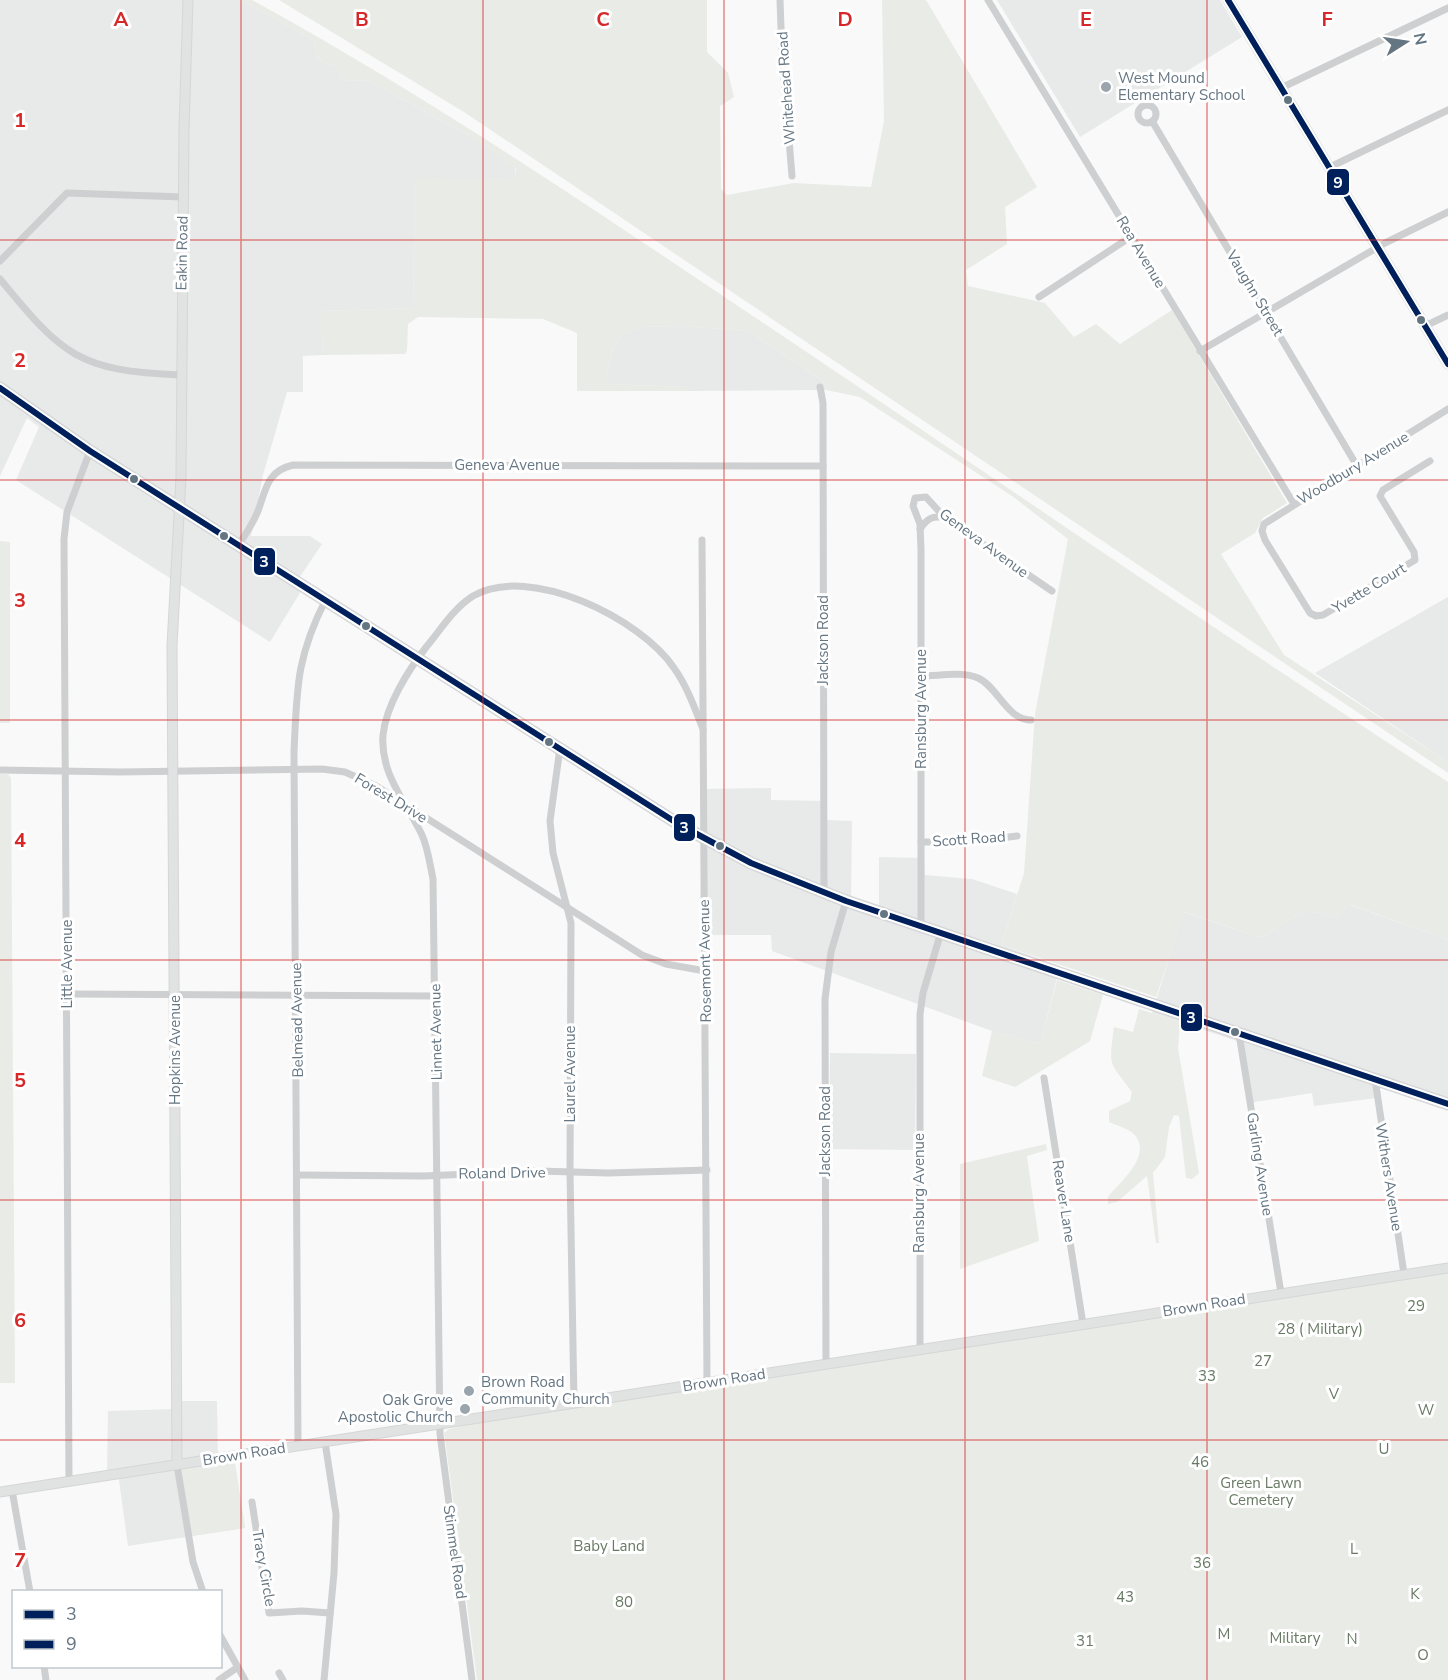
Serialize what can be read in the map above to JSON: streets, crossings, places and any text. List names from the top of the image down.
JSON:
{
  "streets": {
    "street": [
      "Whitehead Road",
      "Rea Avenue",
      "Eakin Road",
      "Vaughn Street",
      "Geneva Avenue",
      "Woodbury Avenue",
      "Yvette Court",
      "Jackson Road",
      "Ransburg Avenue",
      "Forest Drive",
      "Scott Road",
      "Rosemont Avenue",
      "Little Avenue",
      "Belmead Avenue",
      "Linnet Avenue",
      "Hopkins Avenue",
      "Laurel Avenue",
      "Garling Avenue",
      "Roland Drive",
      "Withers Avenue",
      "Reaver Lane",
      "Brown Road",
      "Stimmel Road",
      "Tracy Circle"
    ]
  },
  "crossings": [
    ["Rea Avenue", "Woodbury Avenue"],
    ["Eakin Road", "Hopkins Avenue"],
    ["Vaughn Street", "Woodbury Avenue"],
    ["Geneva Avenue", "Jackson Road"],
    ["Geneva Avenue", "Ransburg Avenue"],
    ["Woodbury Avenue", "Yvette Court"],
    ["Jackson Road", "Brown Road"],
    ["Ransburg Avenue", "Scott Road"],
    ["Ransburg Avenue", "Brown Road"],
    ["Forest Drive", "Rosemont Avenue"],
    ["Forest Drive", "Little Avenue"],
    ["Forest Drive", "Belmead Avenue"],
    ["Forest Drive", "Linnet Avenue"],
    ["Forest Drive", "Hopkins Avenue"],
    ["Forest Drive", "Laurel Avenue"],
    ["Rosemont Avenue", "Linnet Avenue"],
    ["Rosemont Avenue", "Roland Drive"],
    ["Rosemont Avenue", "Brown Road"],
    ["Little Avenue", "Brown Road"],
    ["Belmead Avenue", "Roland Drive"],
    ["Belmead Avenue", "Brown Road"],
    ["Linnet Avenue", "Roland Drive"],
    ["Linnet Avenue", "Brown Road"],
    ["Linnet Avenue", "Stimmel Road"],
    ["Hopkins Avenue", "Brown Road"],
    ["Laurel Avenue", "Roland Drive"],
    ["Laurel Avenue", "Brown Road"],
    ["Garling Avenue", "Brown Road"],
    ["Withers Avenue", "Brown Road"],
    ["Reaver Lane", "Brown Road"],
    ["Brown Road", "Stimmel Road"]
  ],
  "parks": [
    "29",
    "28 ( Military)",
    "27",
    "33",
    "V",
    "W",
    "U",
    "46",
    "Green Lawn Cemetery",
    "Baby Land",
    "L",
    "36",
    "K",
    "43",
    "80",
    "M",
    "Military",
    "N",
    "31",
    "O"
  ],
  "places": ["West Mound Elementary School", "Brown Road Community Church", "Oak Grove Apostolic Church"],
  "lines": ["transit line 9", "transit line 3"],
  "legend": ["3", "9"],
  "north": "right",
  "grid": {
    "columns": [
      "A",
      "B",
      "C",
      "D",
      "E",
      "F"
    ],
    "rows": [
      "1",
      "2",
      "3",
      "4",
      "5",
      "6",
      "7"
    ]
  }
}
